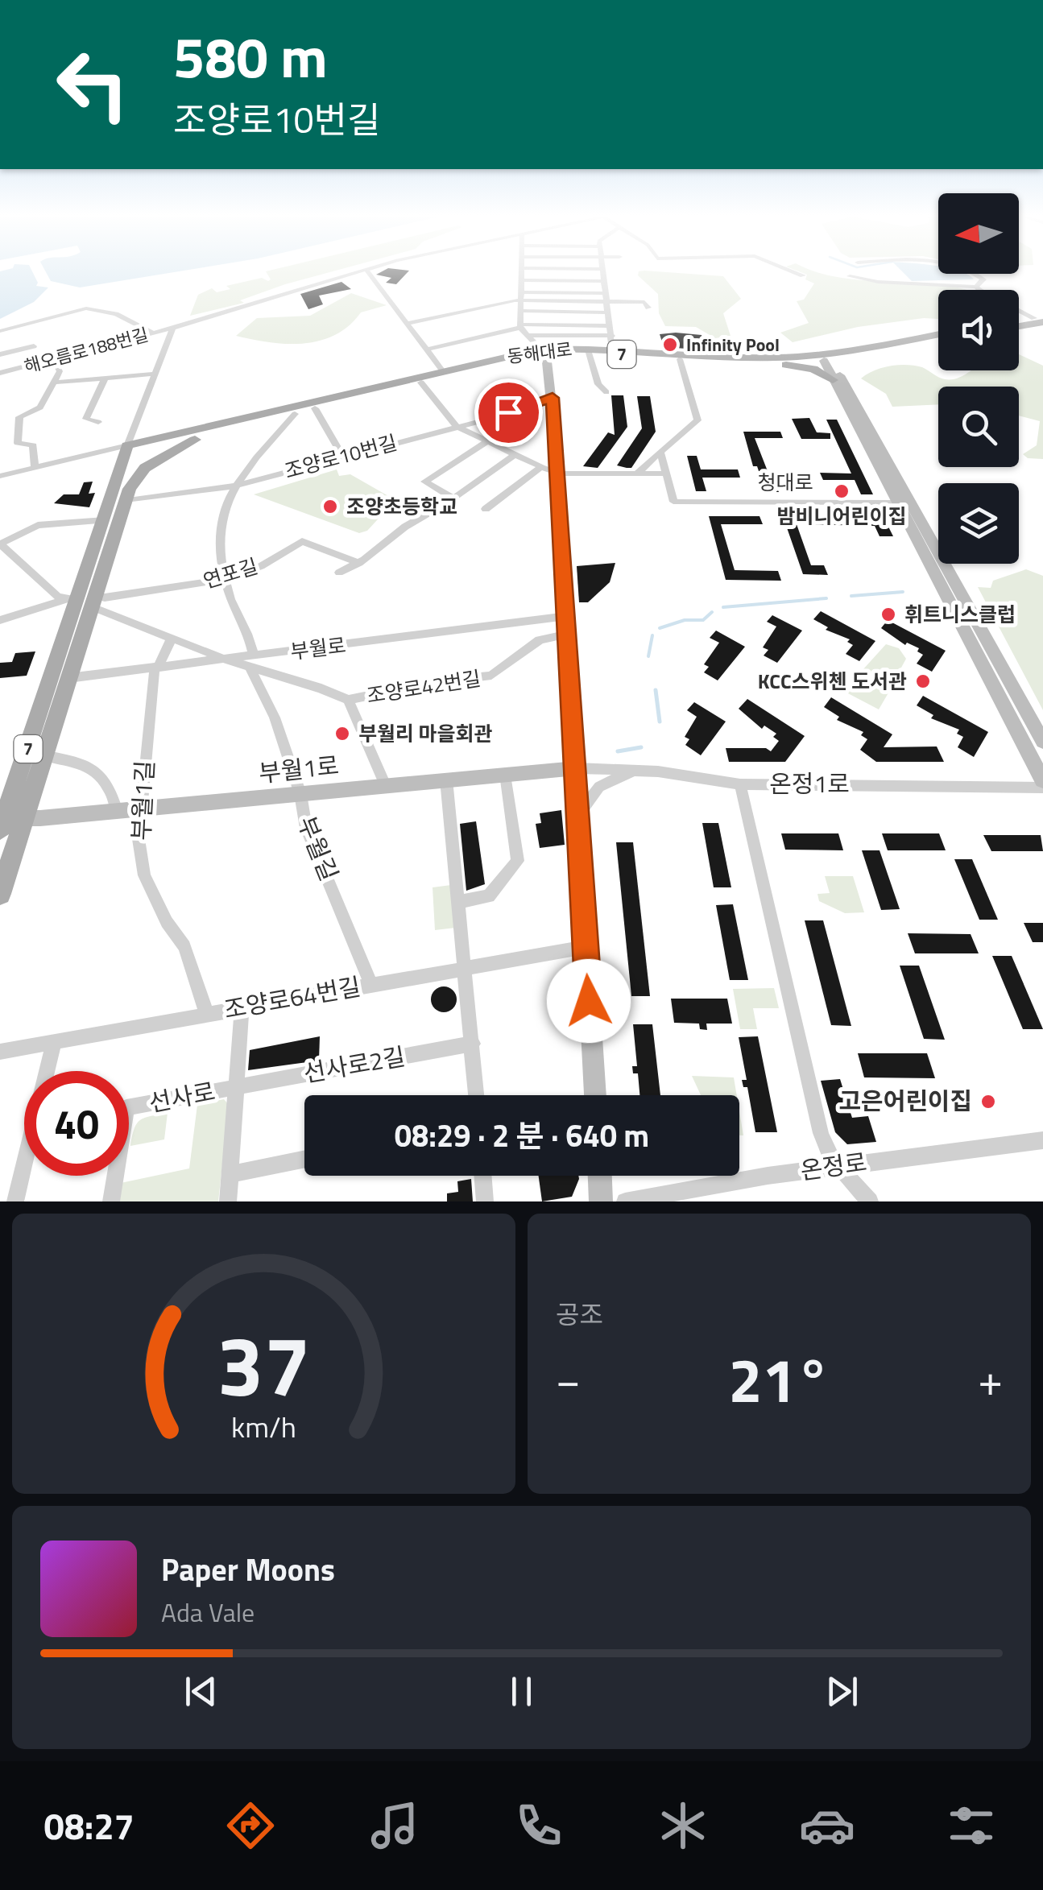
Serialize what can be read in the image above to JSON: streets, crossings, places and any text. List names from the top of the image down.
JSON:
{
  "streets": {
    "main road": ["동해대로", "7"],
    "street": [
      "해오름로188번길",
      "조양로10번길",
      "청대로",
      "연포길",
      "부월로",
      "조양로42번길",
      "부월1로",
      "온정1로",
      "부월1길",
      "부월길",
      "조양로64번길",
      "선사로2길",
      "선사로",
      "온정로"
    ]
  },
  "crossings": [
    ["동해대로", "조양로10번길"],
    ["동해대로", "연포길"],
    ["동해대로", "조양로42번길"],
    ["동해대로", "부월1로"],
    ["동해대로", "부월1길"],
    ["동해대로", "부월길"],
    ["조양로10번길", "부월길"],
    ["연포길", "조양로42번길"],
    ["연포길", "부월길"],
    ["부월로", "조양로42번길"],
    ["부월로", "부월길"],
    ["조양로42번길", "부월1길"],
    ["조양로42번길", "부월길"],
    ["부월1로", "온정1로"],
    ["부월1로", "부월1길"],
    ["부월1로", "부월길"],
    ["부월1길", "조양로64번길"],
    ["부월길", "조양로64번길"],
    ["선사로2길", "선사로"]
  ],
  "places": [
    "Infinity Pool",
    "밤비니어린이집",
    "조양초등학교",
    "휘트니스클럽",
    "KCC스위첸 도서관",
    "부월리 마을회관",
    "고은어린이집"
  ],
  "north": "left",
  "page": {
    "turn": ["580 m", "조양로10번길"],
    "limit": "40",
    "trip": "08:29 · 2 분 · 640 m",
    "tile": "공조",
    "heat": ["−", "21°", "+"],
    "song": ["Paper Moons", "Ada Vale"],
    "tabs": "08:27",
    "gauge": ["37", "km/h"]
  }
}
